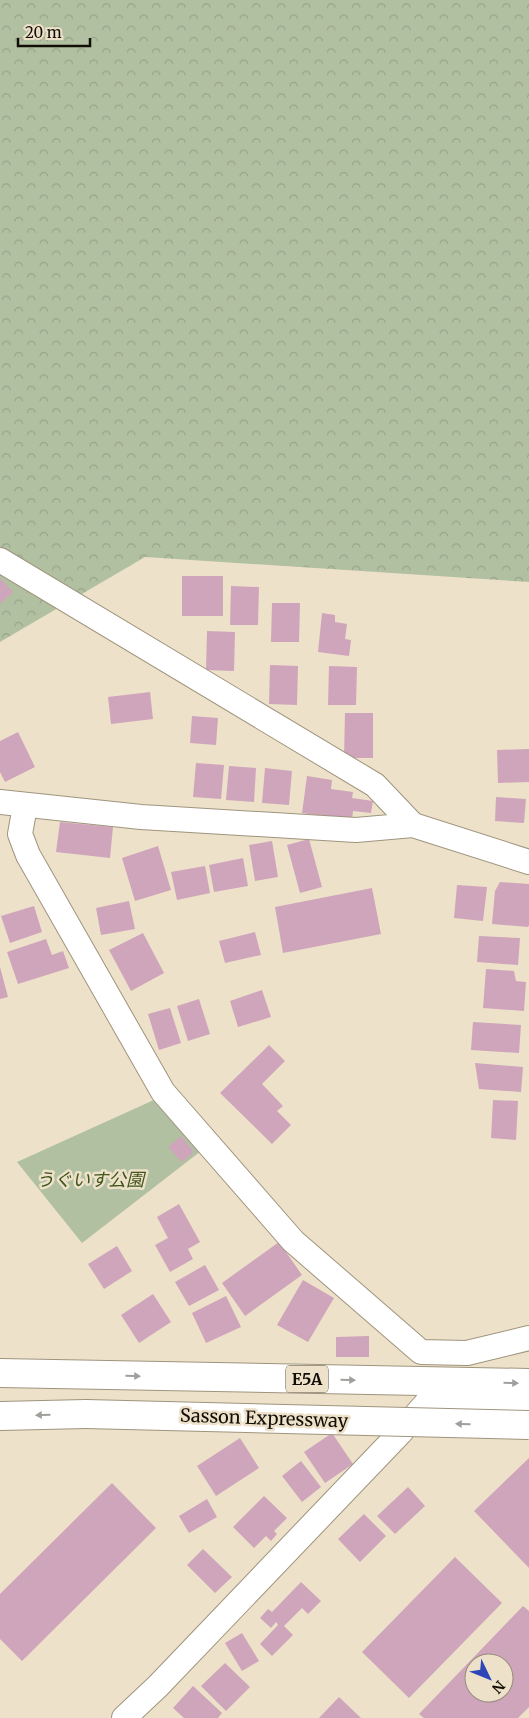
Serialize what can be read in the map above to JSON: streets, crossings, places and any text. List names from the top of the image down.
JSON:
{
  "streets": {
    "highway": ["E5A", "Sasson Expressway"]
  },
  "parks": ["うぐいす公園"],
  "scale_bar": "20 m",
  "north": "bottom right"
}
